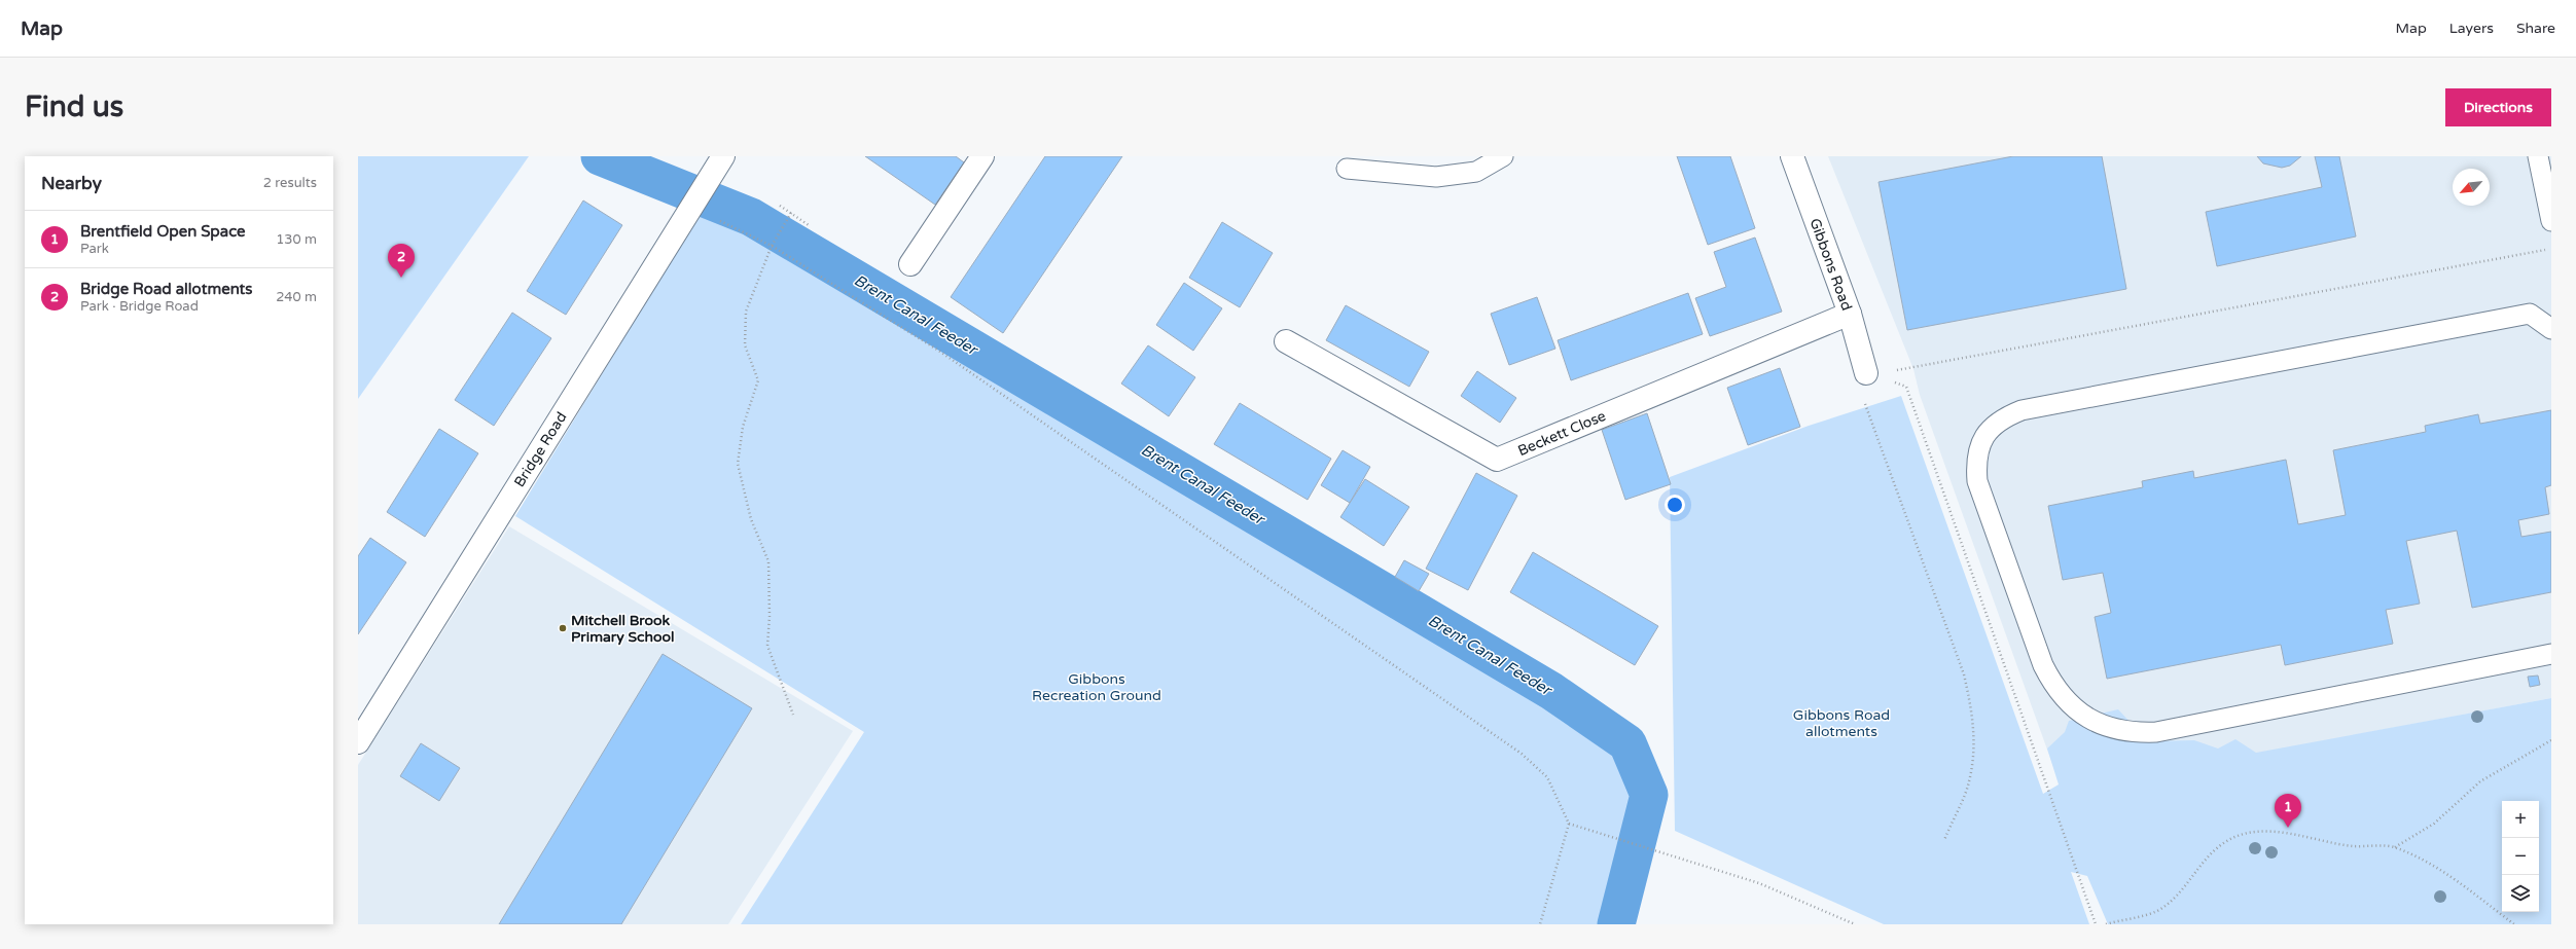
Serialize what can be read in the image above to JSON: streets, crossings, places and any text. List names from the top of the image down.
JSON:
{
  "streets": {
    "street": ["Gibbons Road", "Beckett Close", "Bridge Road"]
  },
  "crossings": [
    ["Gibbons Road", "Beckett Close"]
  ],
  "water": ["Brent Canal Feeder"],
  "parks": ["Gibbons Recreation Ground", "Gibbons Road allotments"],
  "places": ["Mitchell Brook Primary School"],
  "north": "bottom left",
  "page": {
    "header": "Map",
    "nav": ["Map", "Layers", "Share"],
    "buttons": "Directions",
    "title": "Find us",
    "heading": ["Nearby", "2 results"],
    "list": [
      {
        "mark": "1",
        "name": "Brentfield Open Space",
        "note": "Park",
        "value": "130 m"
      },
      {
        "mark": "2",
        "name": "Bridge Road allotments",
        "note": "Park · Bridge Road",
        "value": "240 m"
      }
    ],
    "pins": ["2", "1"],
    "map_buttons": ["+", "−"]
  }
}
